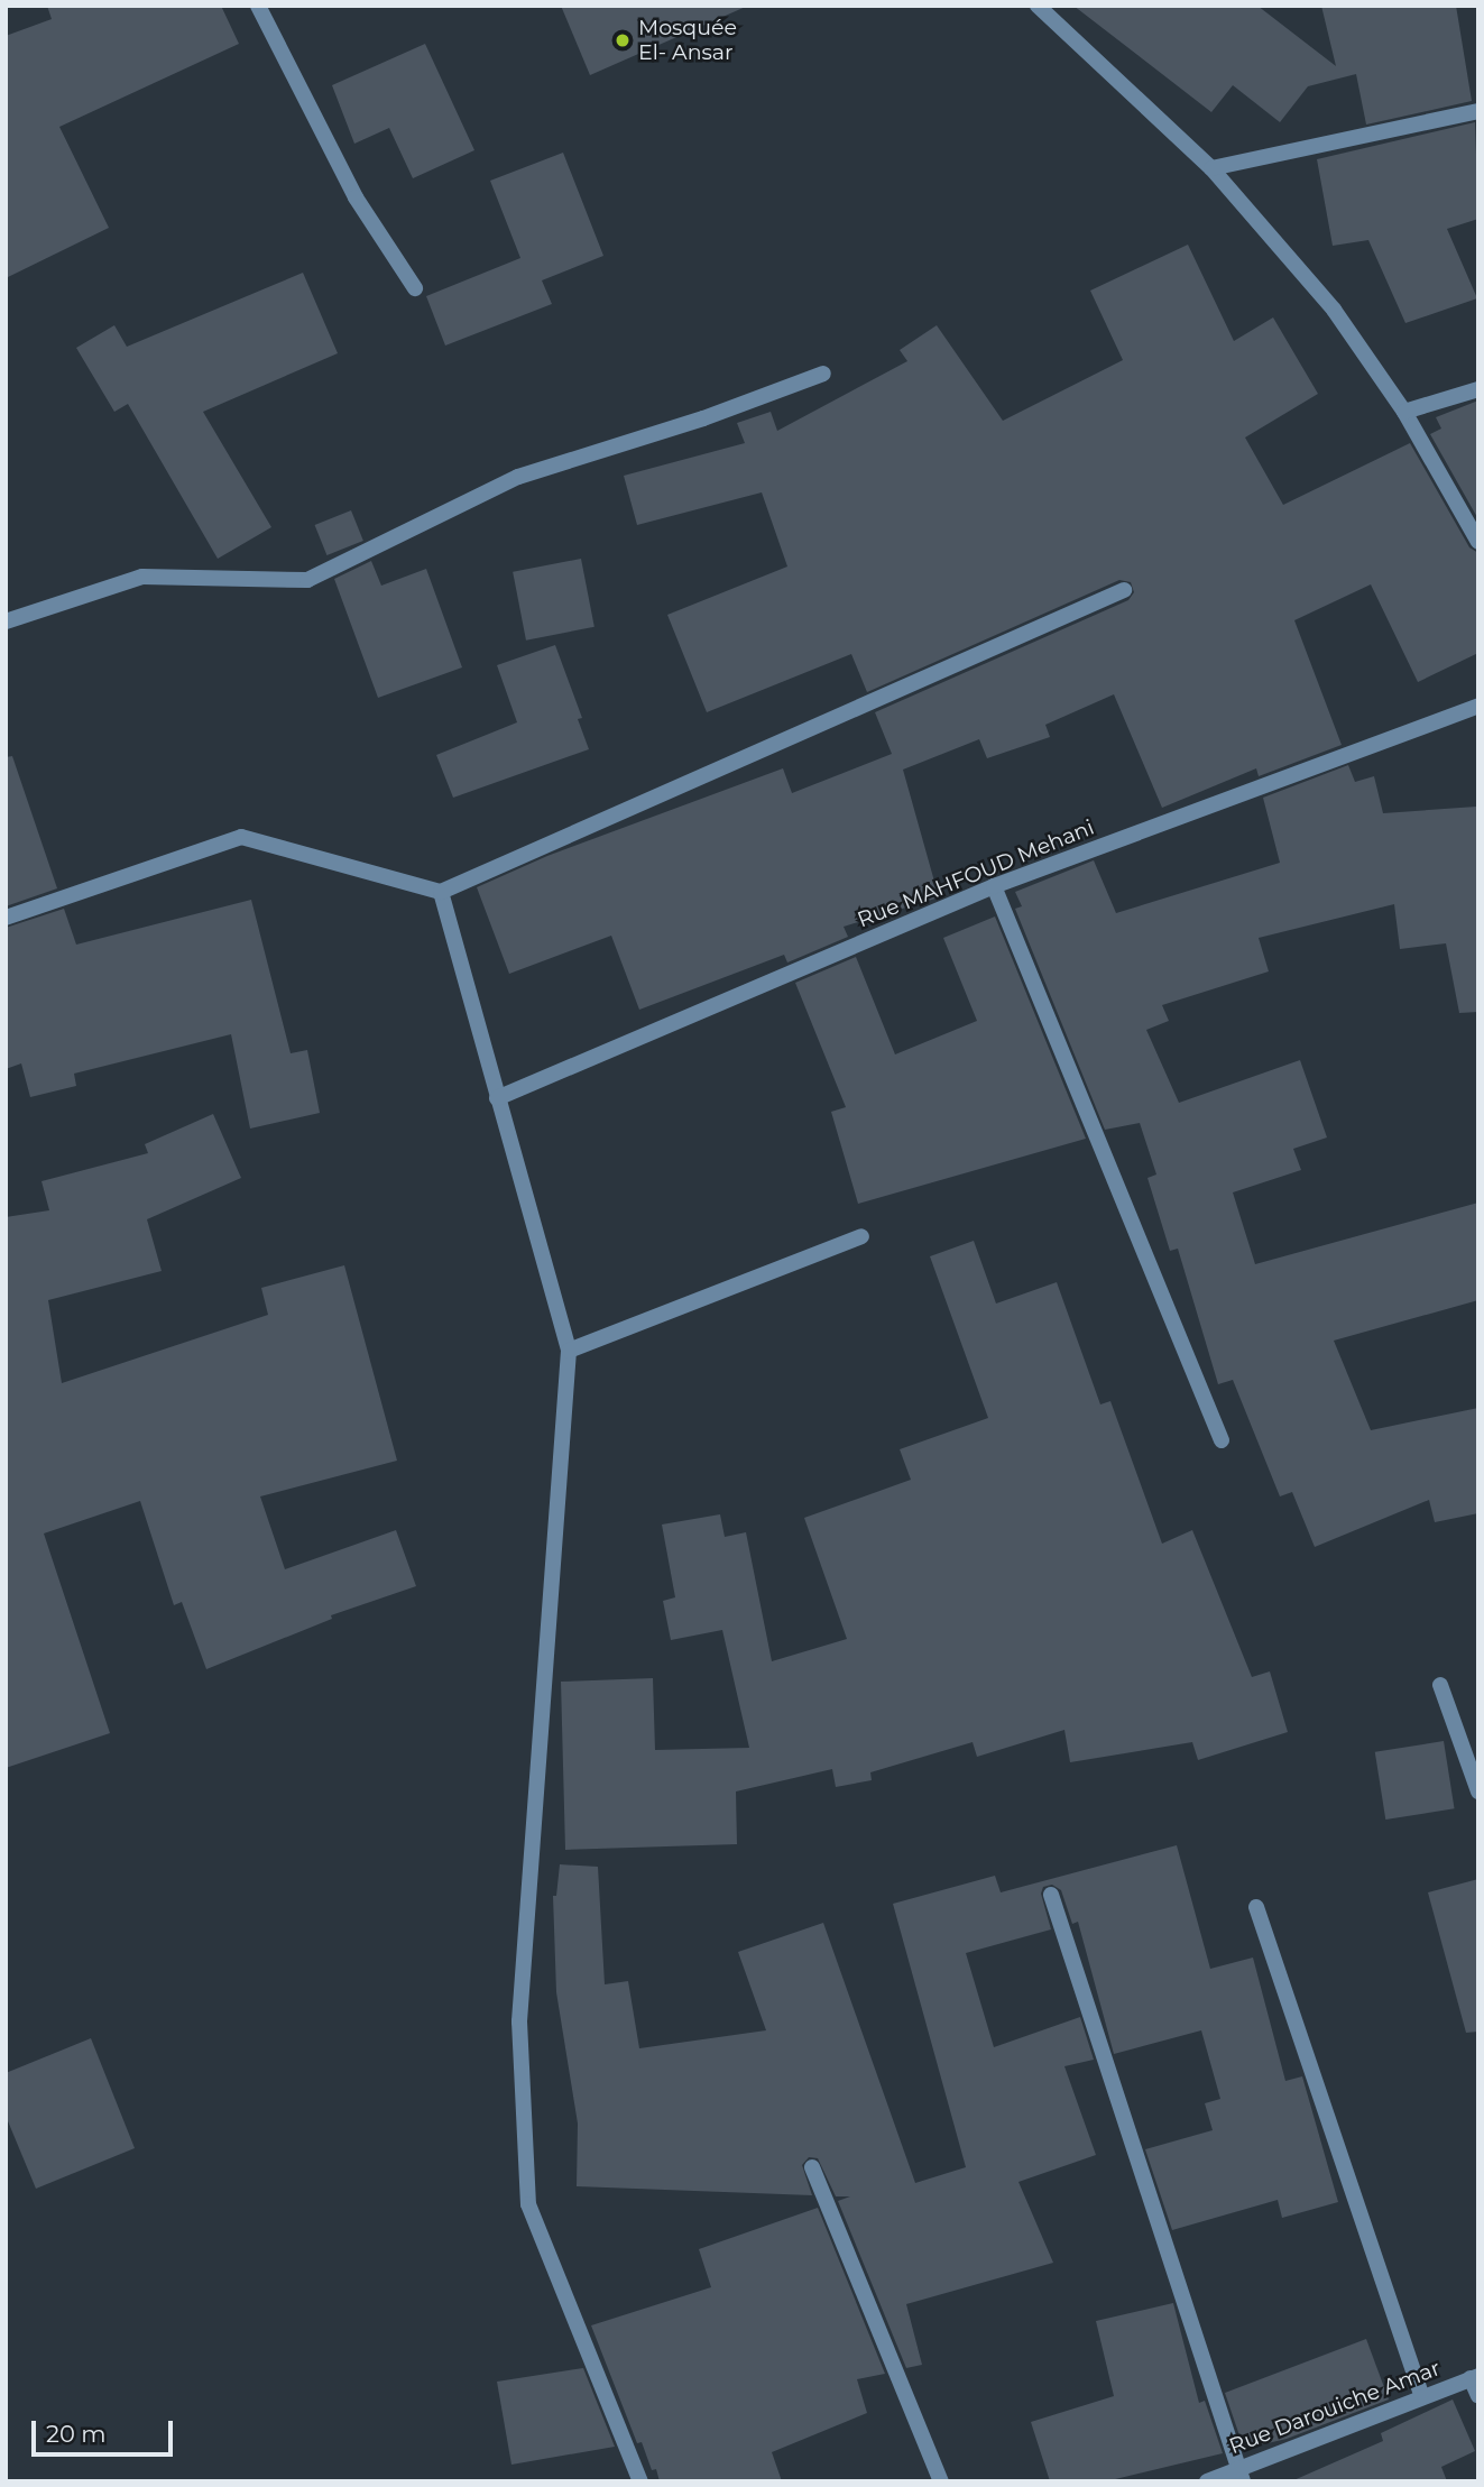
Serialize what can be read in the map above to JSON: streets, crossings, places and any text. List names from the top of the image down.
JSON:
{
  "streets": {
    "street": ["Rue MAHFOUD Mehani", "Rue Darouiche Amar"]
  },
  "places": ["Mosquée El- Ansar"],
  "scale_bar": "20 m"
}
